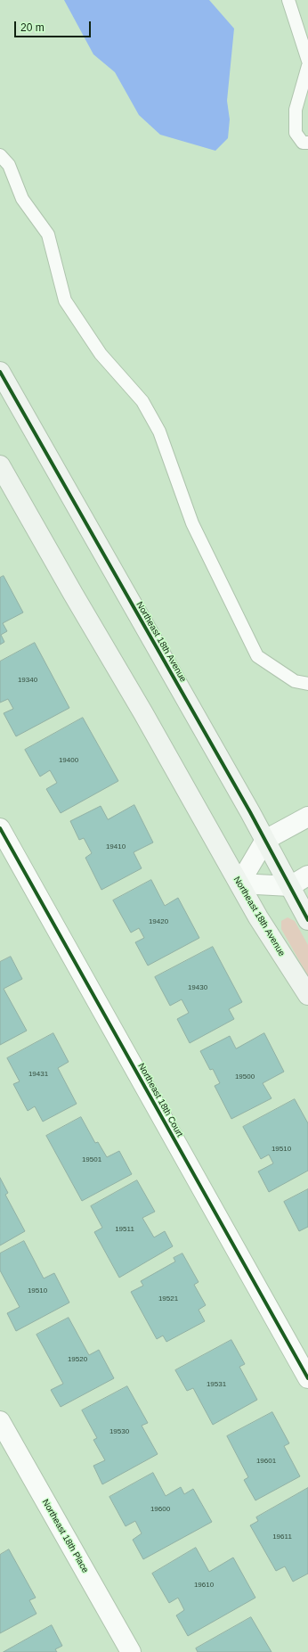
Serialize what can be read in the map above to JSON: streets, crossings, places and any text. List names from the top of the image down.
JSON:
{
  "streets": {
    "street": ["Northeast 18th Avenue", "Northeast 18th Court", "Northeast 18th Place"]
  },
  "house_numbers": [
    "19340",
    "19400",
    "19410",
    "19420",
    "19430",
    "19431",
    "19500",
    "19510",
    "19501",
    "19511",
    "19510",
    "19521",
    "19520",
    "19531",
    "19530",
    "19601",
    "19600",
    "19611",
    "19610"
  ],
  "scale_bar": "20 m"
}
